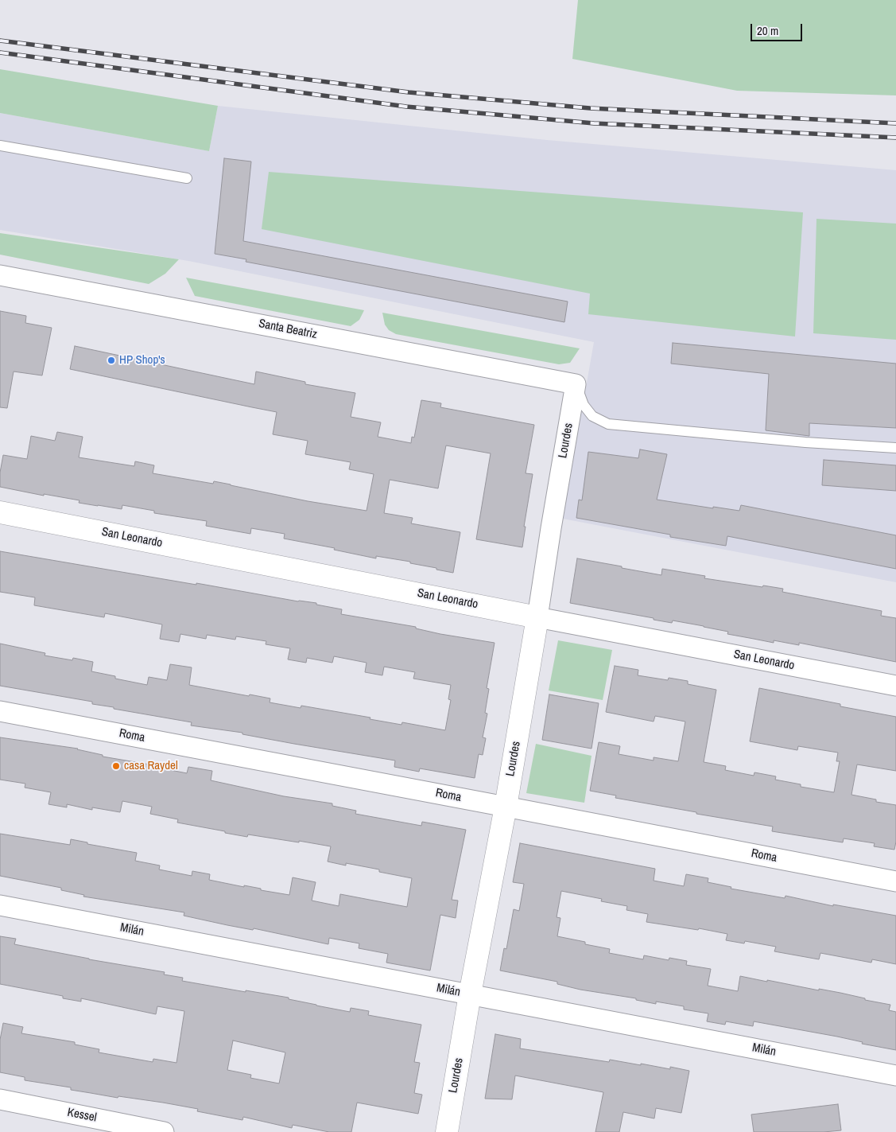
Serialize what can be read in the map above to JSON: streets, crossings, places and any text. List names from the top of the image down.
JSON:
{
  "streets": {
    "street": [
      "Santa Beatriz",
      "Lourdes",
      "San Leonardo",
      "Roma",
      "Milán",
      "Kessel"
    ]
  },
  "crossings": [
    ["Santa Beatriz", "Lourdes"],
    ["Lourdes", "San Leonardo"],
    ["Lourdes", "Roma"],
    ["Lourdes", "Milán"]
  ],
  "places": ["HP Shop's", "casa Raydel"],
  "scale_bar": "20 m"
}
